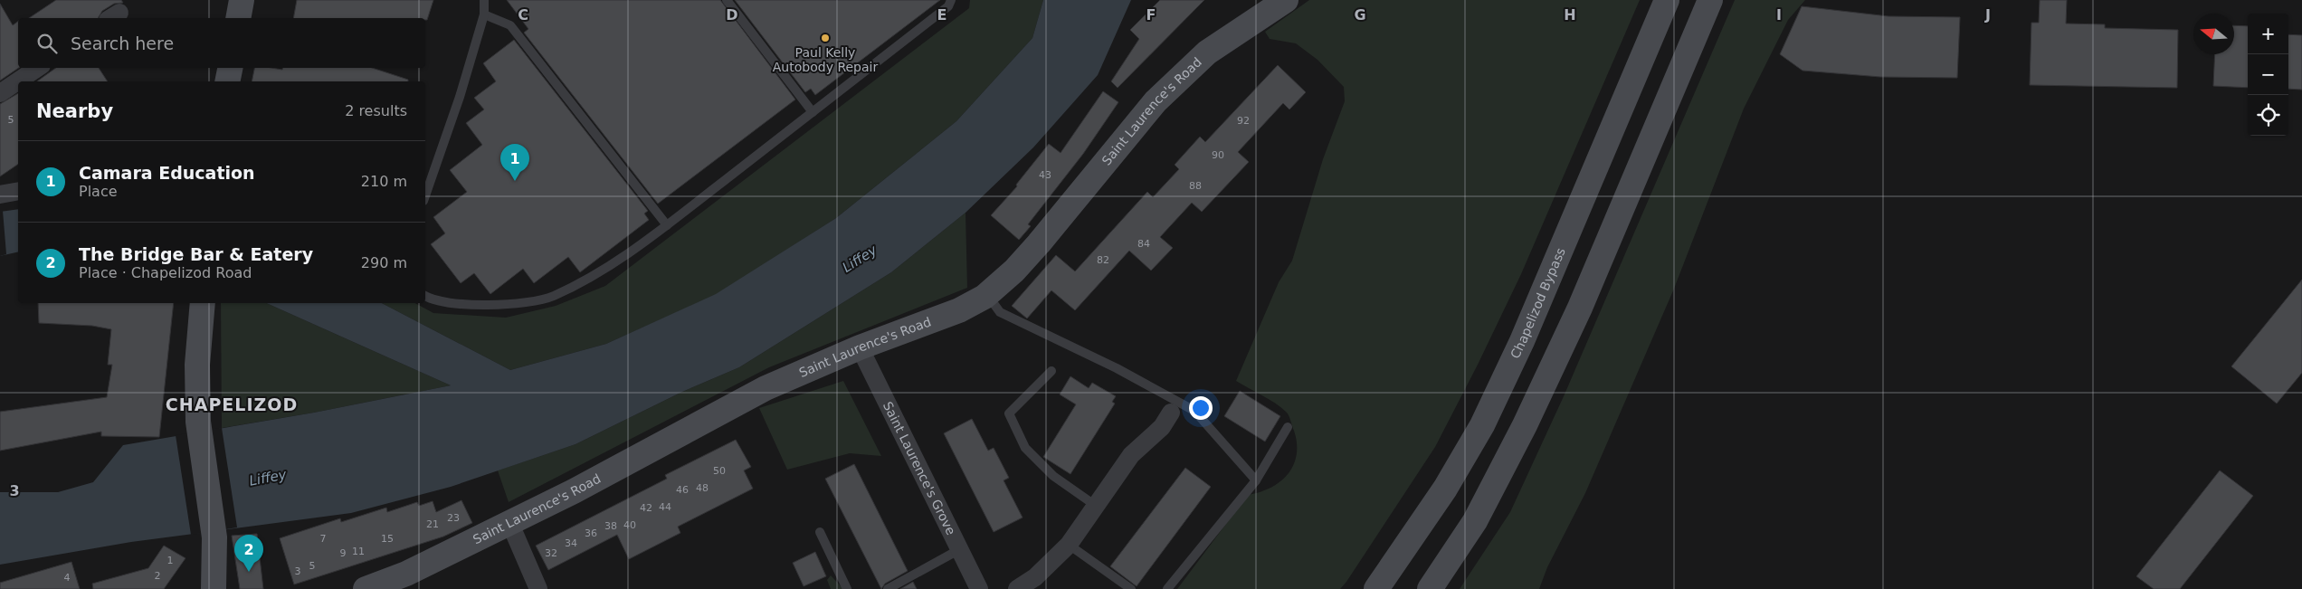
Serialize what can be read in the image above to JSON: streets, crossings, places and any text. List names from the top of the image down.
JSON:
{
  "streets": {
    "main road": ["Saint Laurence's Road", "Chapelizod Bypass"],
    "street": ["Saint Laurence's Grove"]
  },
  "crossings": [
    ["Saint Laurence's Road", "Saint Laurence's Grove"]
  ],
  "districts": ["CHAPELIZOD"],
  "water": ["Liffey"],
  "places": ["Paul Kelly Autobody Repair"],
  "house_numbers": [
    "5",
    "92",
    "90",
    "43",
    "88",
    "84",
    "82",
    "50",
    "48",
    "46",
    "44",
    "42",
    "23",
    "21",
    "40",
    "38",
    "36",
    "7",
    "15",
    "34",
    "11",
    "9",
    "32",
    "1",
    "5",
    "3",
    "2",
    "4"
  ],
  "north": "left",
  "page": {
    "map_buttons": ["+", "−"],
    "search": "Search here",
    "heading": ["Nearby", "2 results"],
    "list": [
      {
        "mark": "1",
        "name": "Camara Education",
        "note": "Place",
        "value": "210 m"
      },
      {
        "mark": "2",
        "name": "The Bridge Bar & Eatery",
        "note": "Place · Chapelizod Road",
        "value": "290 m"
      }
    ],
    "pins": ["1", "2"]
  },
  "grid": {
    "columns": [
      "C",
      "D",
      "E",
      "F",
      "G",
      "H",
      "I",
      "J"
    ],
    "rows": ["3"]
  }
}
